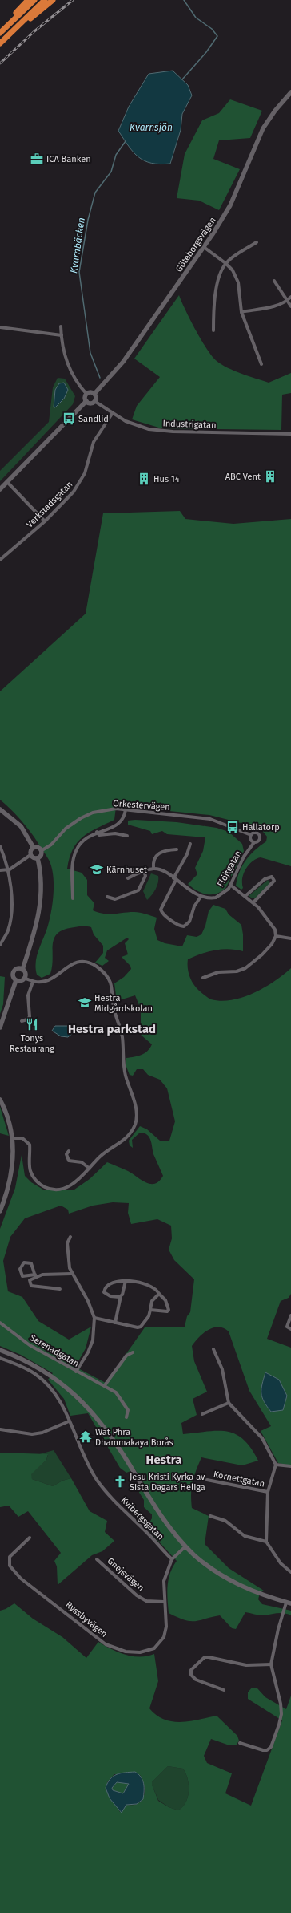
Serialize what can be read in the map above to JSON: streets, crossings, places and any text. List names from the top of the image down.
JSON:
{
  "streets": {
    "street": [
      "Göteborgsvägen",
      "Industrigatan",
      "Verkstadsgatan",
      "Orkestervägen",
      "Flöjtgatan",
      "Serenadgatan",
      "Kornettgatan",
      "Kvibergsgatan",
      "Gnejsvägen",
      "Ryssbyvägen"
    ]
  },
  "crossings": [
    ["Göteborgsvägen", "Industrigatan"],
    ["Industrigatan", "Verkstadsgatan"],
    ["Orkestervägen", "Flöjtgatan"],
    ["Kvibergsgatan", "Ryssbyvägen"],
    ["Gnejsvägen", "Ryssbyvägen"]
  ],
  "districts": ["Hestra parkstad", "Hestra"],
  "water": ["Kvarnsjön", "Kvarnbäcken"],
  "places": {
    "office": ["ICA Banken"],
    "bus stop": ["Sandlid", "Hallatorp"],
    "building": ["ABC Vent", "Hus 14"],
    "school or university": ["Kärnhuset", "Hestra Midgårdskolan"],
    "restaurant": ["Tonys Restaurang"],
    "temple": ["Wat Phra Dhammakaya Borås"],
    "church": ["Jesu Kristi Kyrka av Sista Dagars Heliga"]
  }
}
